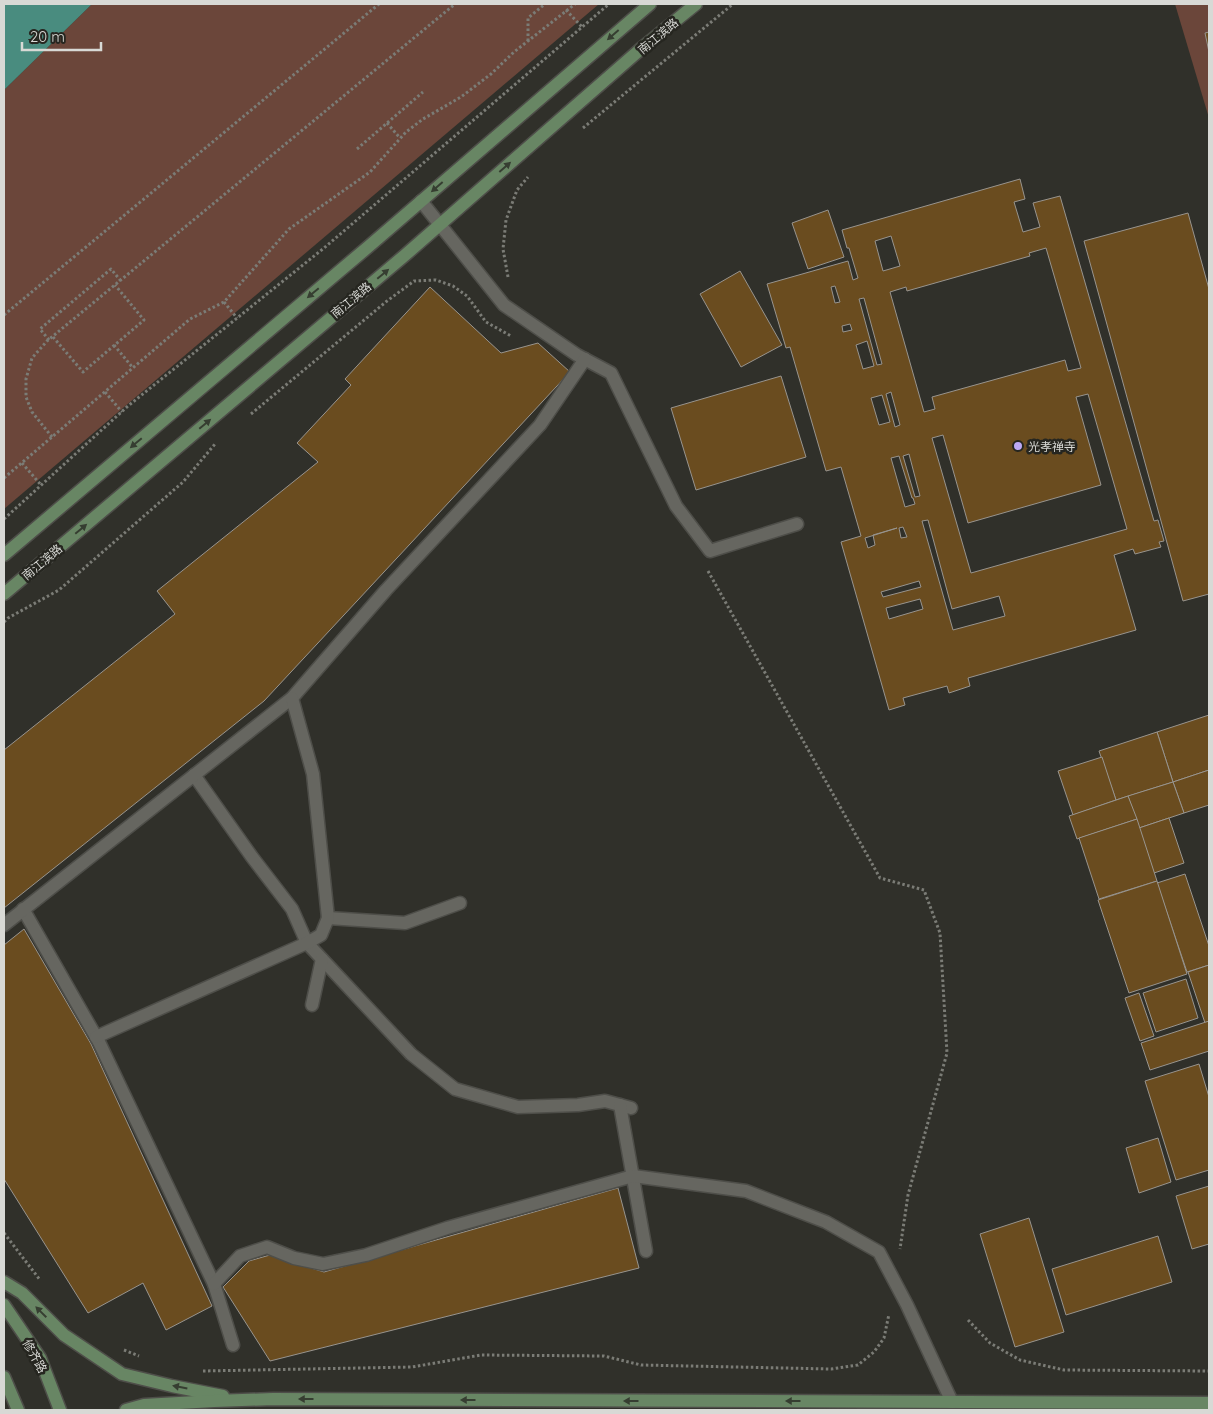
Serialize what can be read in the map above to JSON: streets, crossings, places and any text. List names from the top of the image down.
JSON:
{
  "streets": {
    "main road": ["南江滨路", "修齐路"]
  },
  "places": ["光孝禅寺"],
  "scale_bar": "20 m"
}
